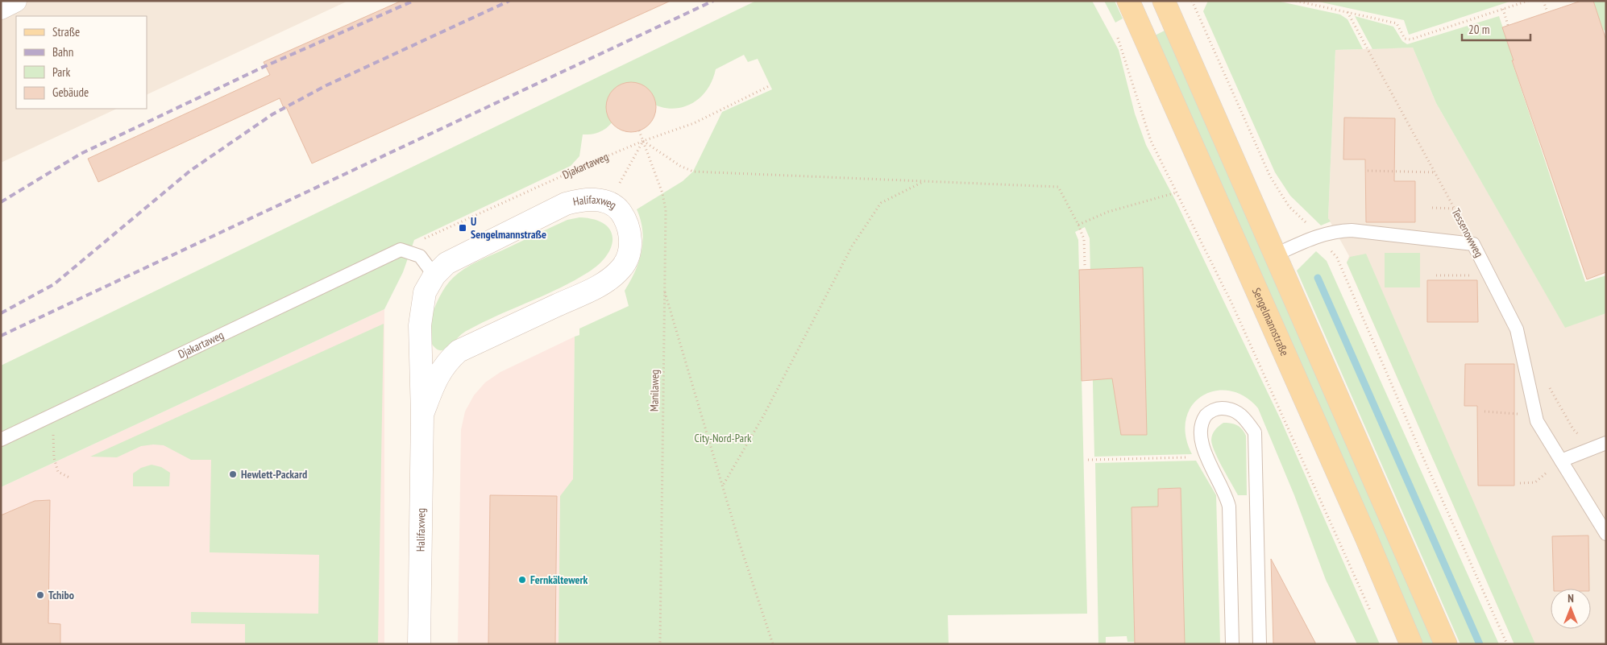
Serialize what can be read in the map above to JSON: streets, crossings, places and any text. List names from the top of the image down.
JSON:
{
  "streets": {
    "main road": ["Sengelmannstraße"],
    "street": ["Halifaxweg"],
    "lane": ["Djakartaweg", "Tessenowweg"],
    "path": ["Manilaweg"]
  },
  "crossings": [
    ["Djakartaweg", "Manilaweg"]
  ],
  "parks": ["City-Nord-Park"],
  "places": {
    "transit": ["U Sengelmannstraße"],
    "other": ["Hewlett-Packard", "Fernkältewerk", "Tchibo"]
  },
  "legend": [
    "Straße",
    "Bahn",
    "Park",
    "Gebäude"
  ],
  "scale_bar": "20 m",
  "north": "top"
}
